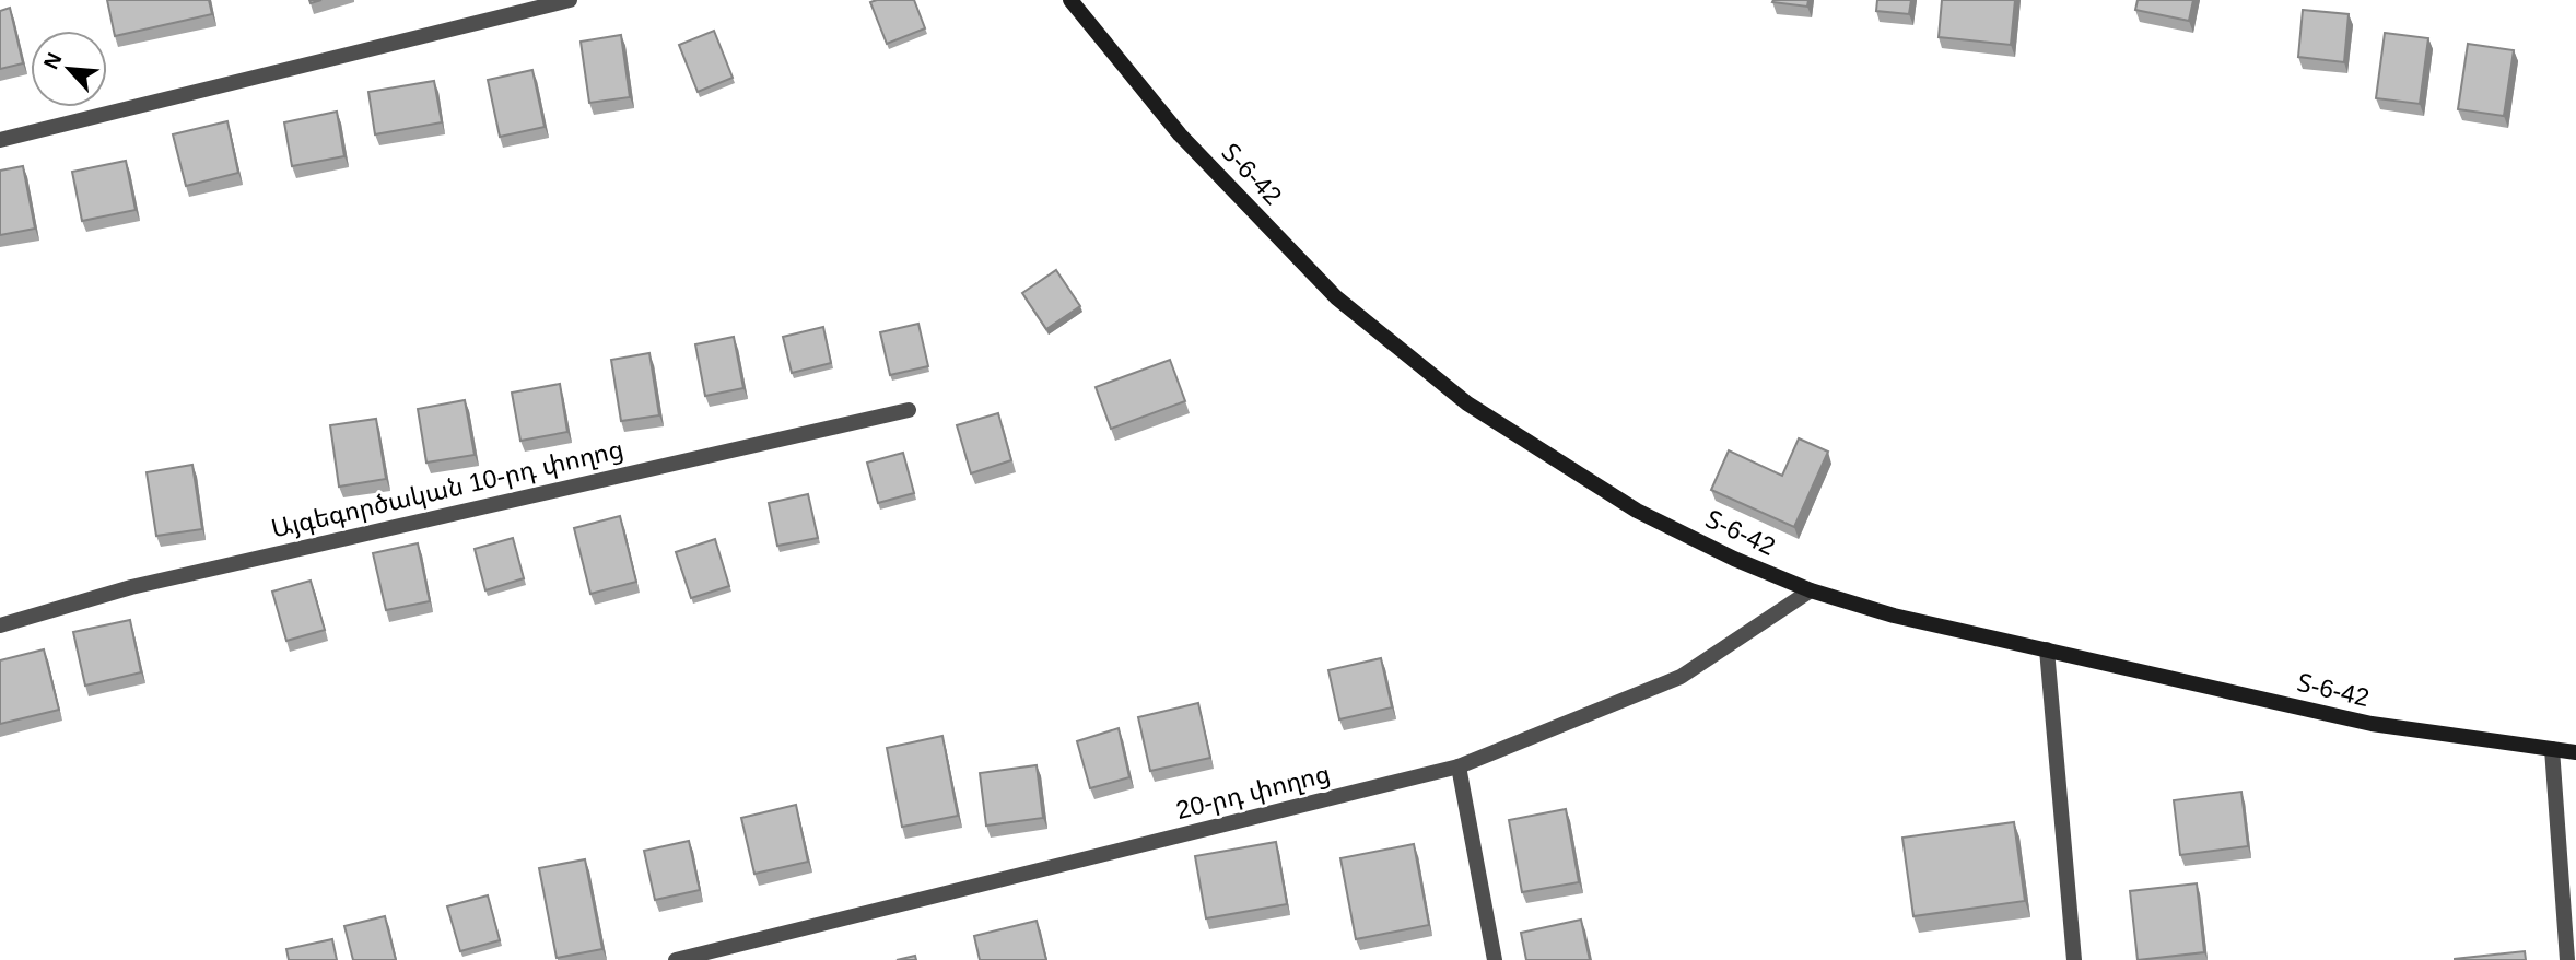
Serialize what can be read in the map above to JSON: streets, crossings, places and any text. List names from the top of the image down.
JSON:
{
  "streets": {
    "main road": ["Տ-6-42"],
    "street": ["Այգեգործական 10-րդ փողոց", "20-րդ փողոց"]
  },
  "crossings": [
    ["Տ-6-42", "20-րդ փողոց"]
  ],
  "north": "top left"
}
